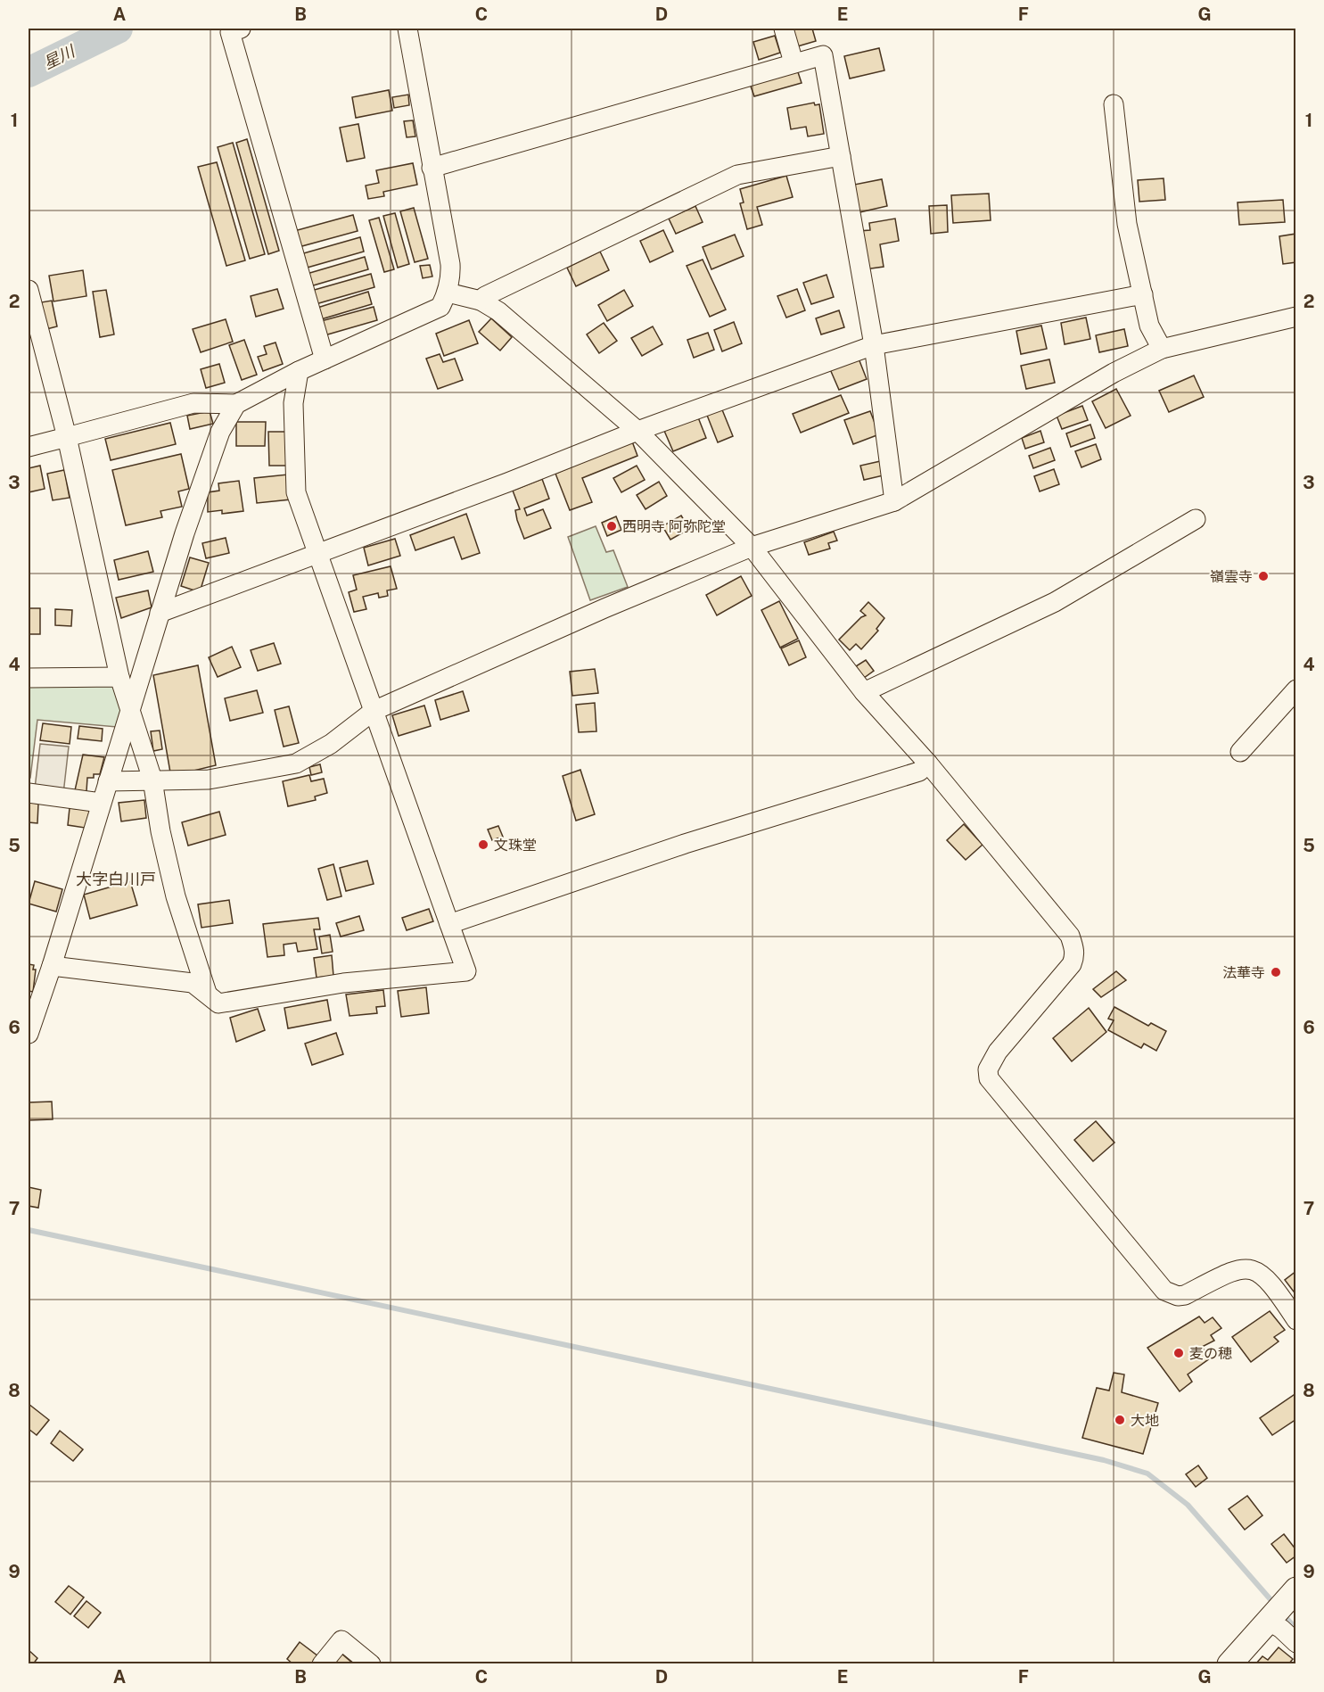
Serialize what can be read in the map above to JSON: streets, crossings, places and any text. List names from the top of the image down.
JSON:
{
  "districts": ["大字白川戸"],
  "water": ["星川"],
  "places": [
    "西明寺 阿弥陀堂",
    "嶺雲寺",
    "文珠堂",
    "法華寺",
    "麦の穂",
    "大地"
  ],
  "grid": {
    "columns": [
      "A",
      "B",
      "C",
      "D",
      "E",
      "F",
      "G"
    ],
    "rows": [
      "1",
      "2",
      "3",
      "4",
      "5",
      "6",
      "7",
      "8",
      "9"
    ]
  }
}
